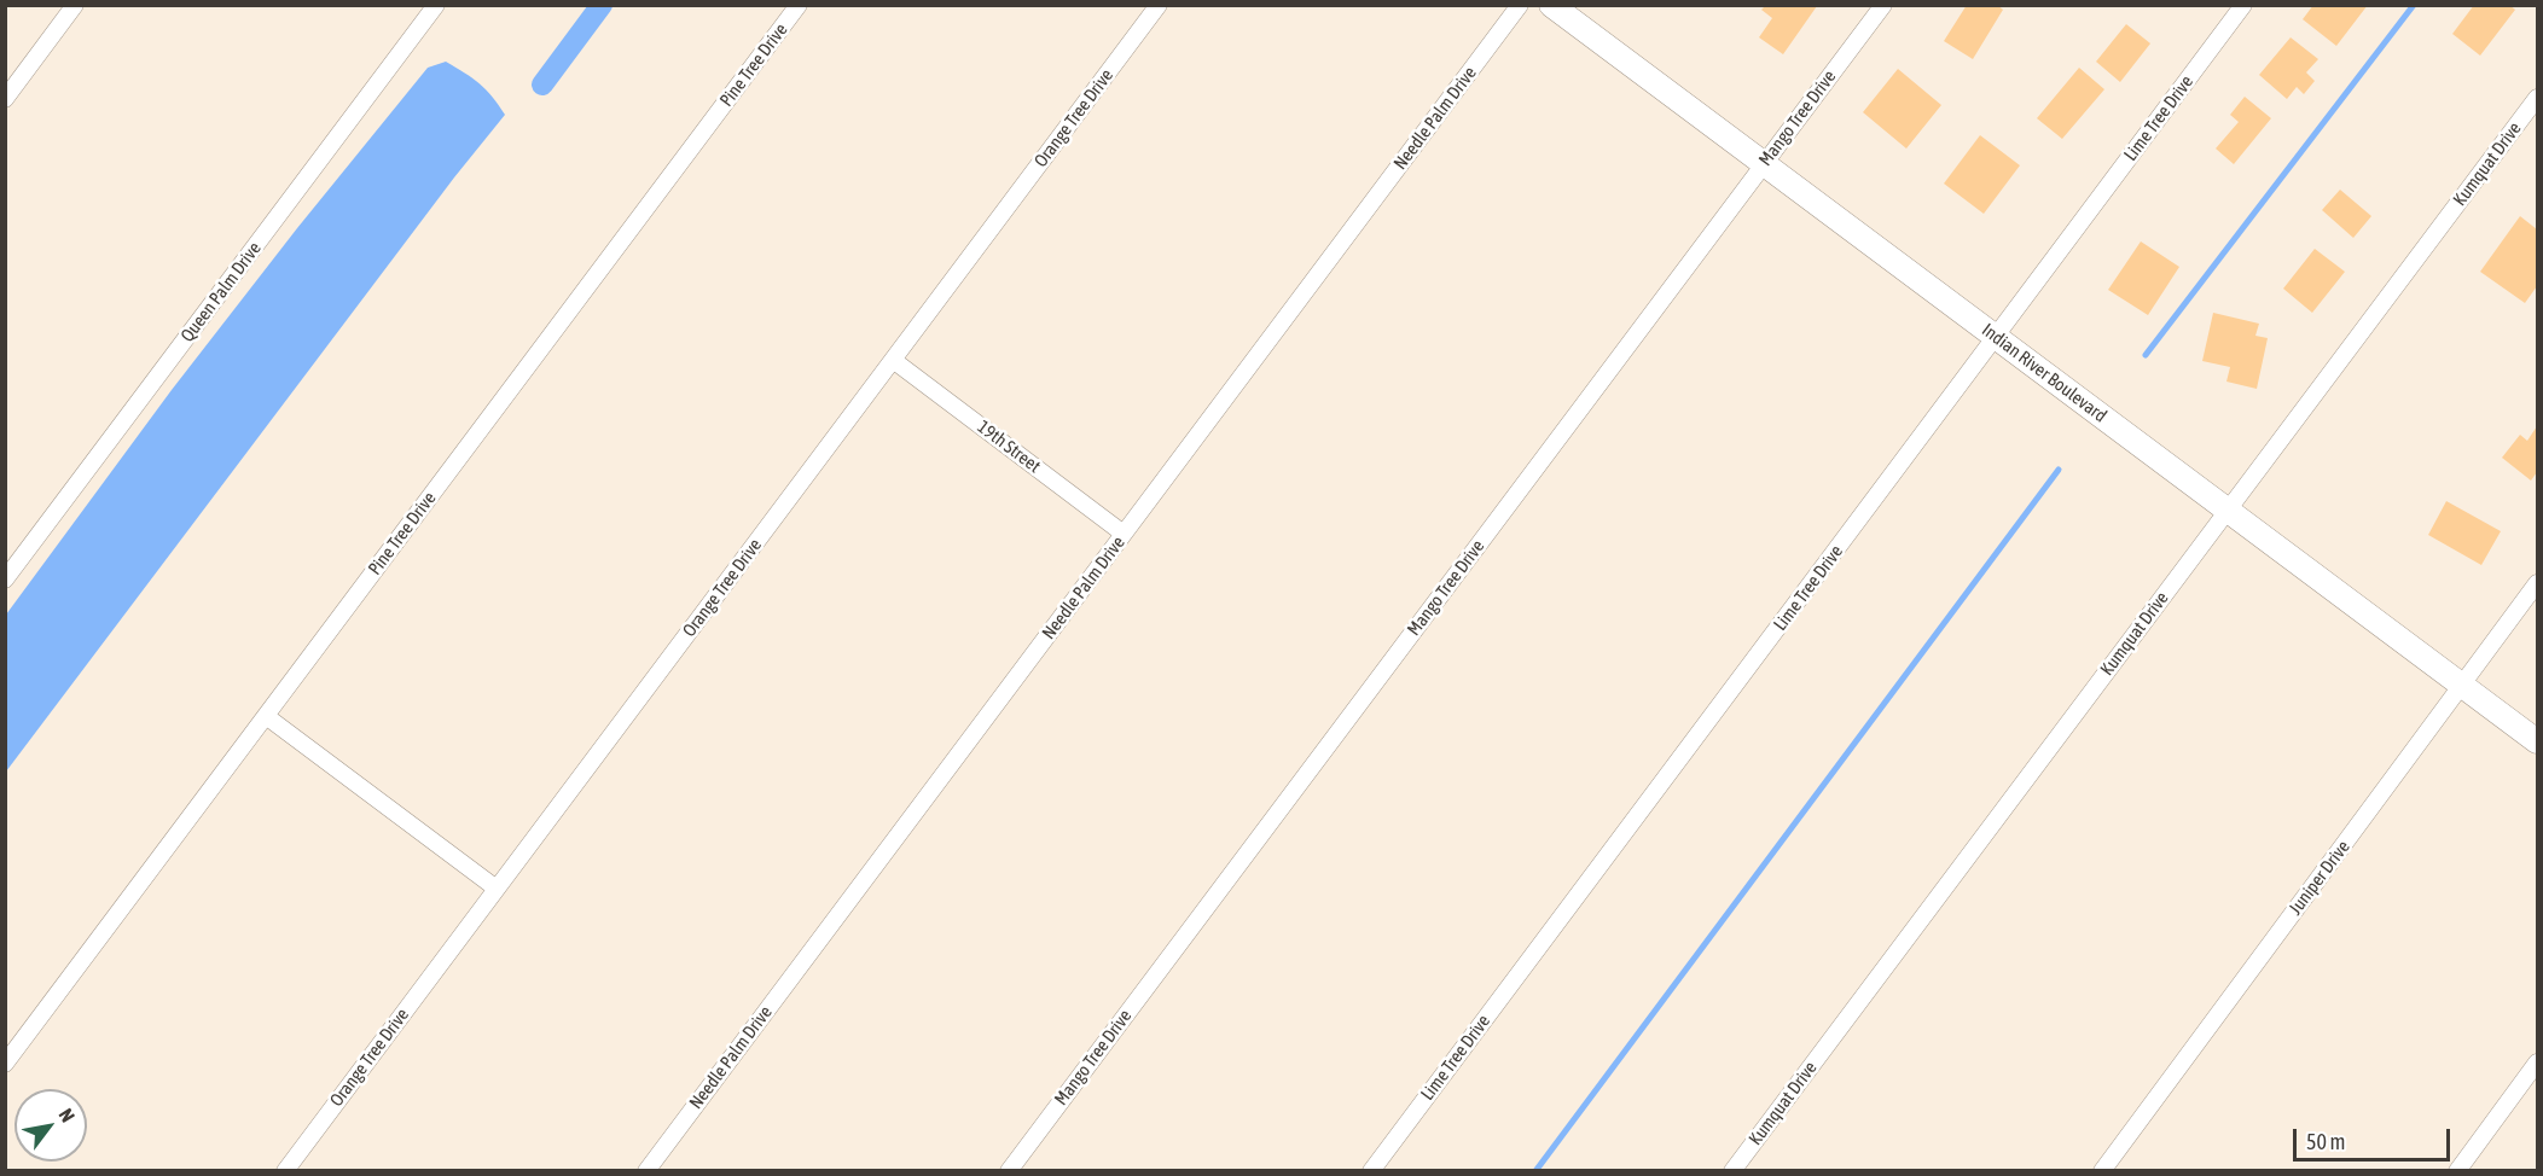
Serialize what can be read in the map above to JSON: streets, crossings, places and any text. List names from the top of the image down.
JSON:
{
  "streets": {
    "main road": ["Indian River Boulevard"],
    "street": [
      "Pine Tree Drive",
      "Orange Tree Drive",
      "Needle Palm Drive",
      "Mango Tree Drive",
      "Lime Tree Drive",
      "Kumquat Drive",
      "Queen Palm Drive",
      "19th Street",
      "Juniper Drive"
    ]
  },
  "crossings": [
    ["Orange Tree Drive", "19th Street"],
    ["Needle Palm Drive", "19th Street"],
    ["Mango Tree Drive", "Indian River Boulevard"],
    ["Lime Tree Drive", "Indian River Boulevard"],
    ["Kumquat Drive", "Indian River Boulevard"],
    ["Indian River Boulevard", "Juniper Drive"]
  ],
  "scale_bar": "50 m",
  "north": "top right"
}
